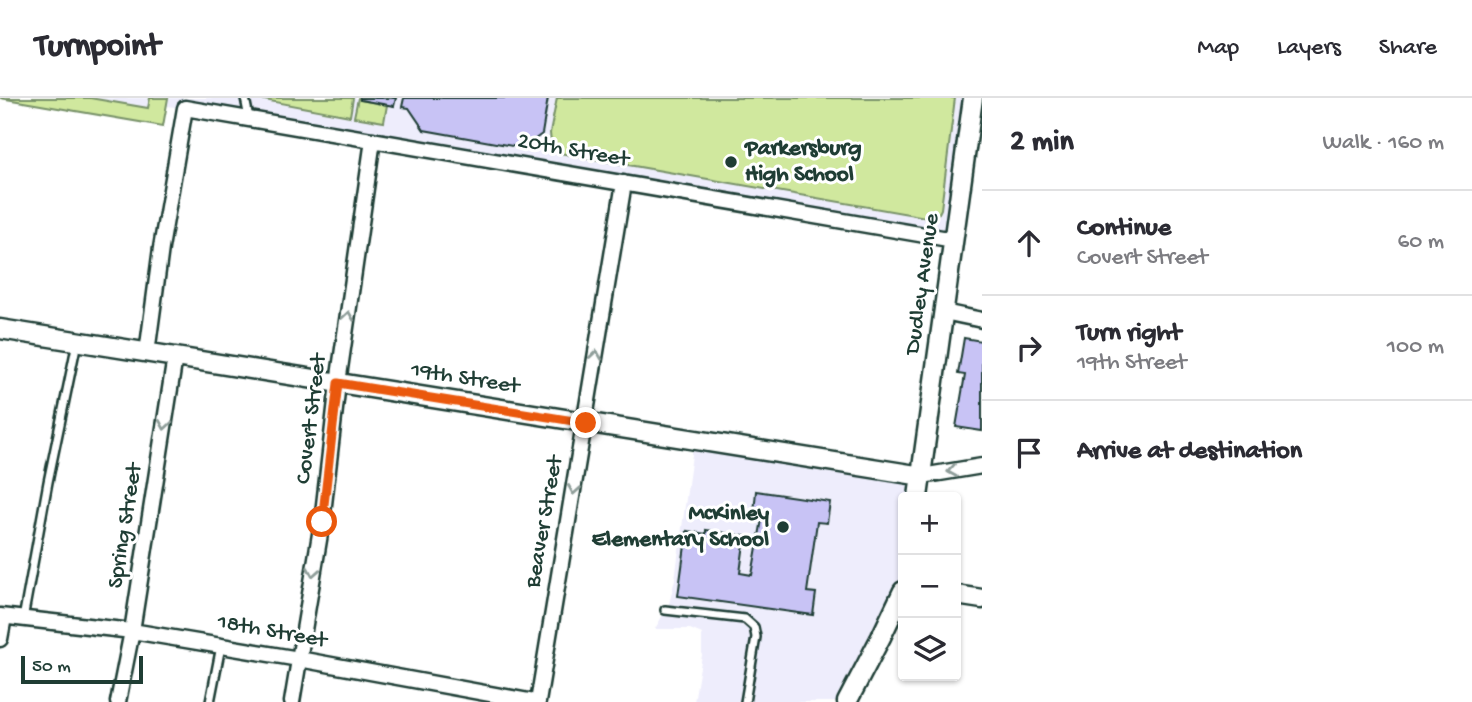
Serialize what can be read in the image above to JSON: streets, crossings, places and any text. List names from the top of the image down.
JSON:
{
  "streets": {
    "street": [
      "20th Street",
      "Dudley Avenue",
      "19th Street",
      "Covert Street",
      "Beaver Street",
      "Spring Street",
      "18th Street"
    ]
  },
  "crossings": [
    ["20th Street", "Dudley Avenue"],
    ["20th Street", "Covert Street"],
    ["20th Street", "Beaver Street"],
    ["Dudley Avenue", "19th Street"],
    ["19th Street", "Covert Street"],
    ["19th Street", "Beaver Street"],
    ["19th Street", "Spring Street"],
    ["Covert Street", "18th Street"],
    ["Beaver Street", "18th Street"],
    ["Spring Street", "18th Street"]
  ],
  "one_way": ["Spring Street"],
  "places": ["Parkersburg High School", "McKinley Elementary School"],
  "scale_bar": "50 m",
  "page": {
    "header": "Turnpoint",
    "nav": ["Map", "Layers", "Share"],
    "heading": ["2 min", "Walk · 160 m"],
    "list": [
      ["Continue", "Covert Street", "60 m"],
      ["Turn right", "19th Street", "100 m"],
      "Arrive at destination"
    ],
    "map_buttons": ["+", "−"],
    "scale": "50 m"
  }
}
